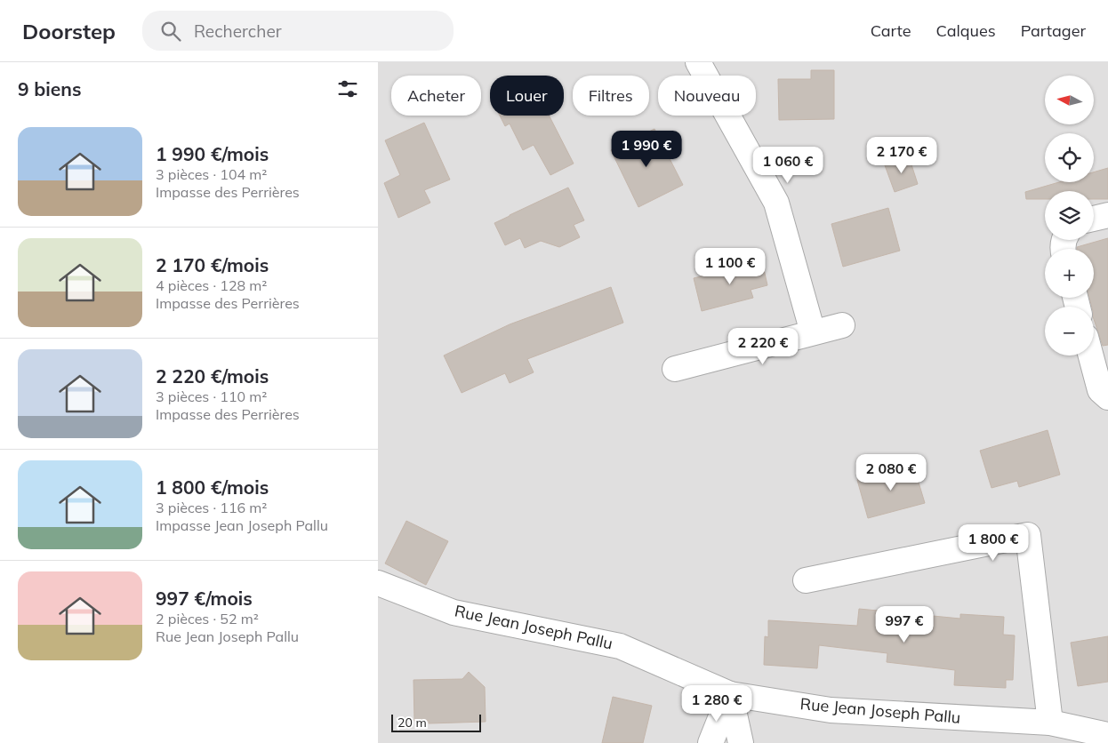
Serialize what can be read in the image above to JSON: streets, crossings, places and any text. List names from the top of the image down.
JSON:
{
  "streets": {
    "street": ["Rue Jean Joseph Pallu"]
  },
  "scale_bar": "20 m",
  "north": "left",
  "page": {
    "header": "Doorstep",
    "search": "Rechercher",
    "nav": ["Carte", "Calques", "Partager"],
    "heading": "9 biens",
    "map_buttons": ["+", "−"],
    "chip": [
      "Acheter",
      "Louer",
      "Filtres",
      "Nouveau"
    ],
    "list": [
      {
        "name": "1 990 €/mois",
        "note": "3 pièces · 104 m² · Impasse des Perrières"
      },
      {
        "name": "2 170 €/mois",
        "note": "4 pièces · 128 m² · Impasse des Perrières"
      },
      {
        "name": "2 220 €/mois",
        "note": "3 pièces · 110 m² · Impasse des Perrières"
      },
      {
        "name": "1 800 €/mois",
        "note": "3 pièces · 116 m² · Impasse Jean Joseph Pallu"
      },
      {
        "name": "997 €/mois",
        "note": "2 pièces · 52 m² · Rue Jean Joseph Pallu"
      }
    ],
    "price": [
      "1 990 €",
      "2 170 €",
      "1 060 €",
      "1 100 €",
      "2 220 €",
      "2 080 €",
      "1 800 €",
      "997 €",
      "1 280 €"
    ],
    "scale": "20 m"
  }
}
